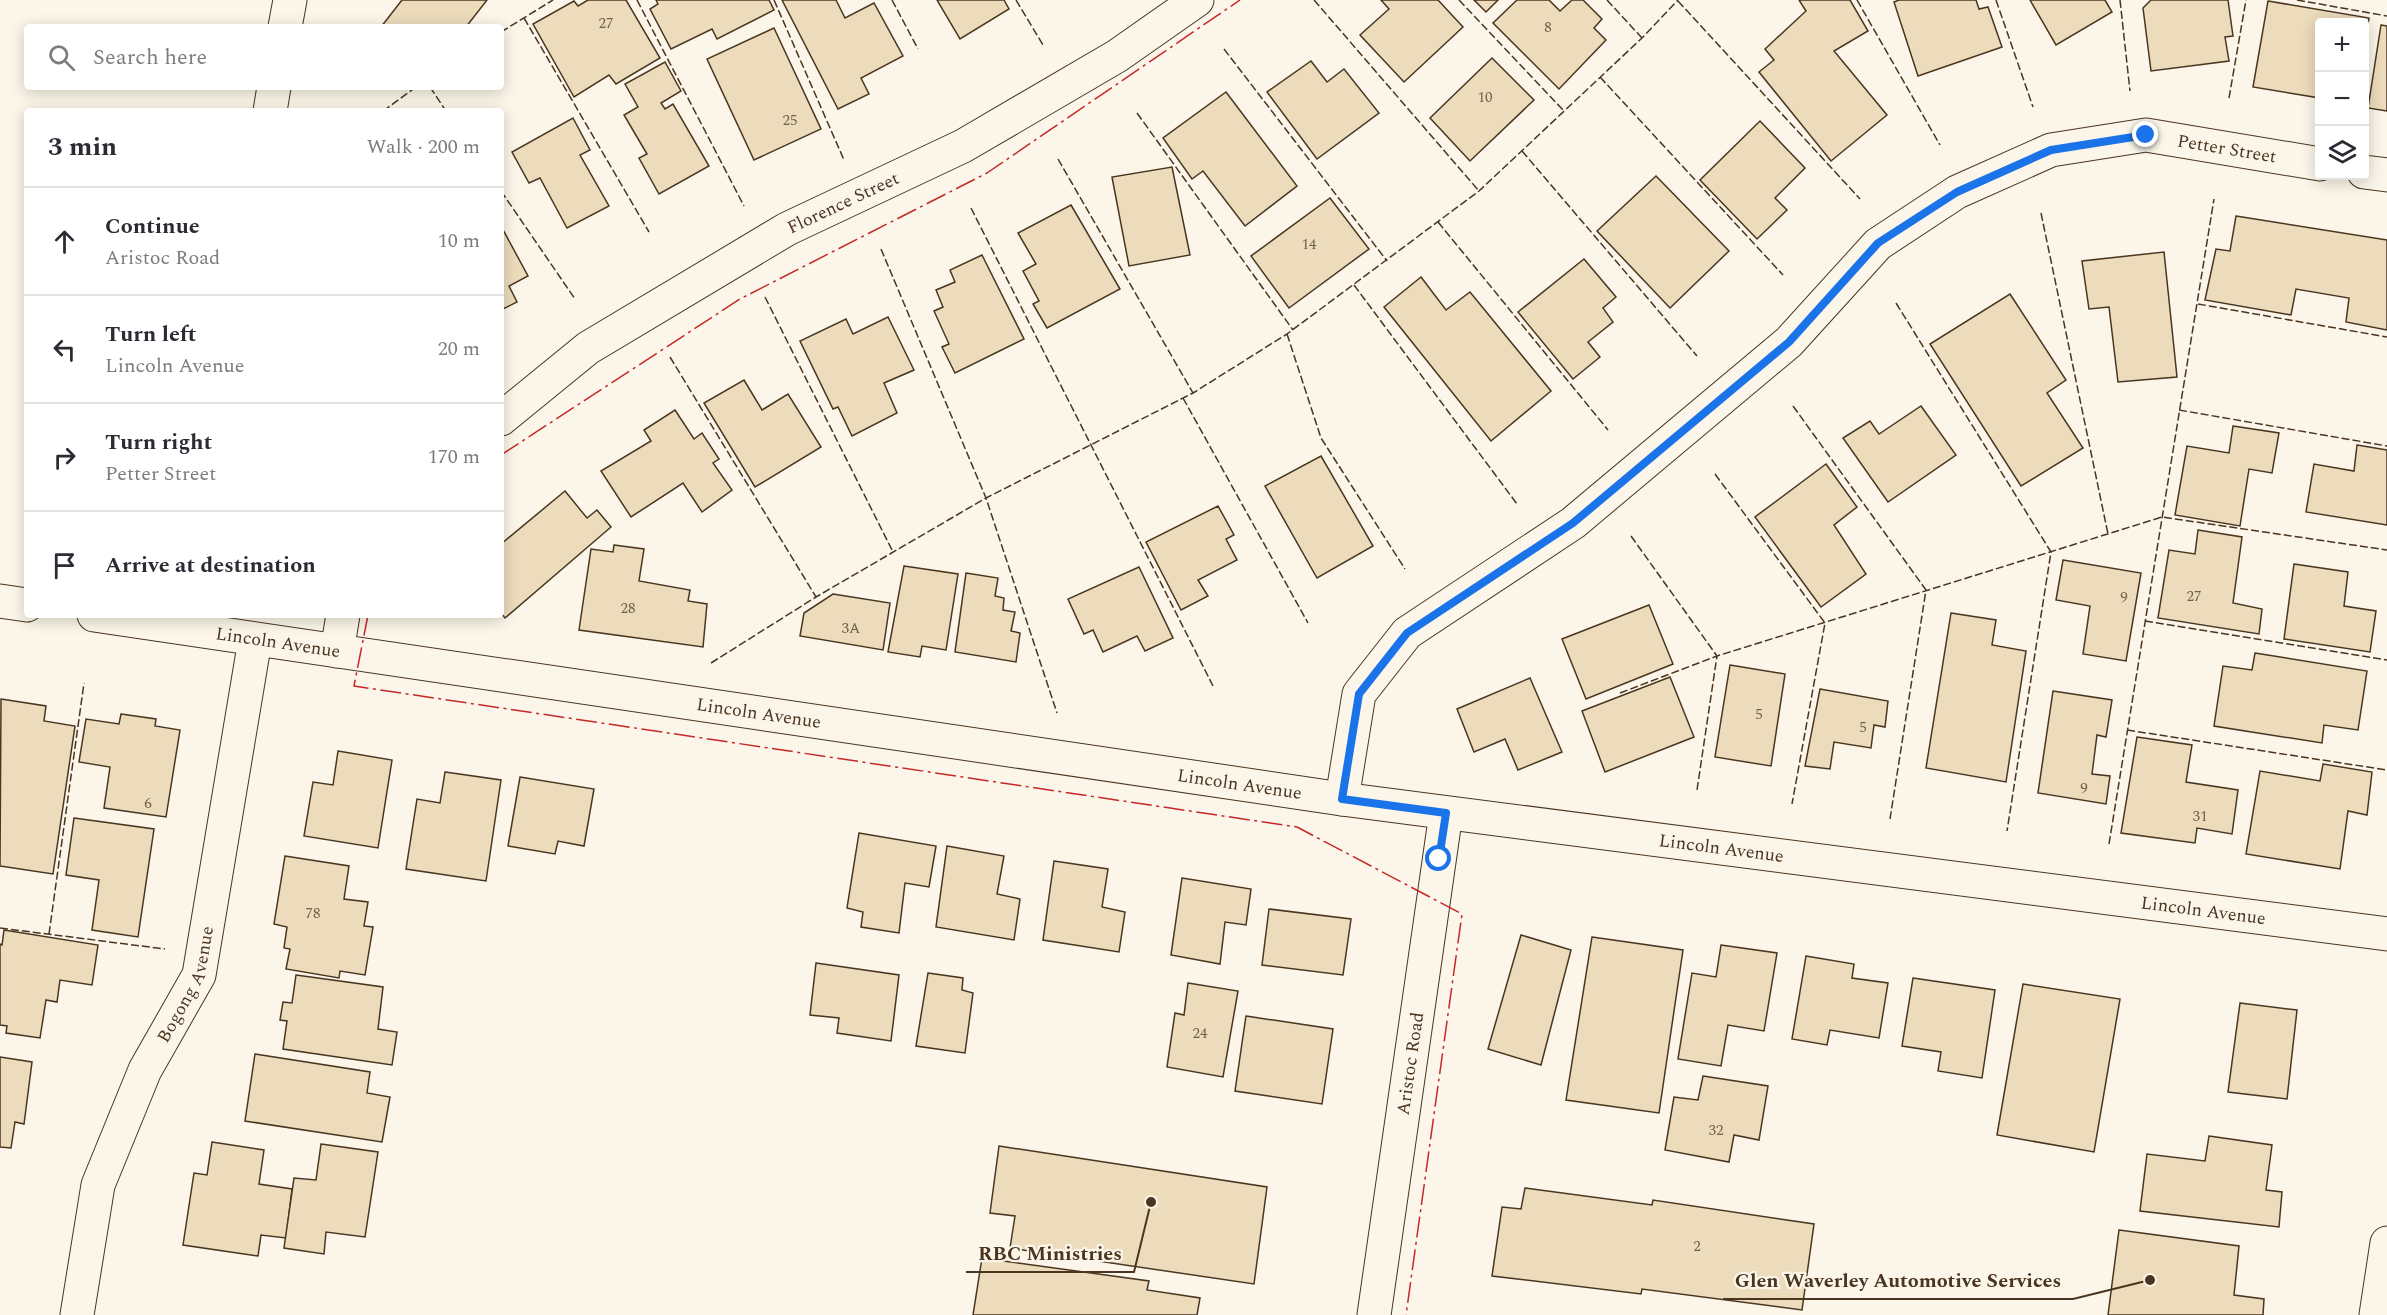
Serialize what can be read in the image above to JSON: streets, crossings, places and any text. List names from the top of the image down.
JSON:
{
  "streets": {
    "street": [
      "Petter Street",
      "Florence Street",
      "Lincoln Avenue",
      "Bogong Avenue",
      "Aristoc Road"
    ]
  },
  "crossings": [
    ["Petter Street", "Lincoln Avenue"],
    ["Lincoln Avenue", "Bogong Avenue"],
    ["Lincoln Avenue", "Aristoc Road"]
  ],
  "places": ["RBC Ministries", "Glen Waverley Automotive Services"],
  "house_numbers": [
    "27",
    "8",
    "10",
    "25",
    "14",
    "27",
    "9",
    "28",
    "3A",
    "5",
    "5",
    "9",
    "6",
    "31",
    "78",
    "24",
    "32",
    "2"
  ],
  "page": {
    "map_buttons": ["+", "−"],
    "search": "Search here",
    "heading": ["3 min", "Walk · 200 m"],
    "list": [
      ["Continue", "Aristoc Road", "10 m"],
      ["Turn left", "Lincoln Avenue", "20 m"],
      ["Turn right", "Petter Street", "170 m"],
      "Arrive at destination"
    ]
  }
}
